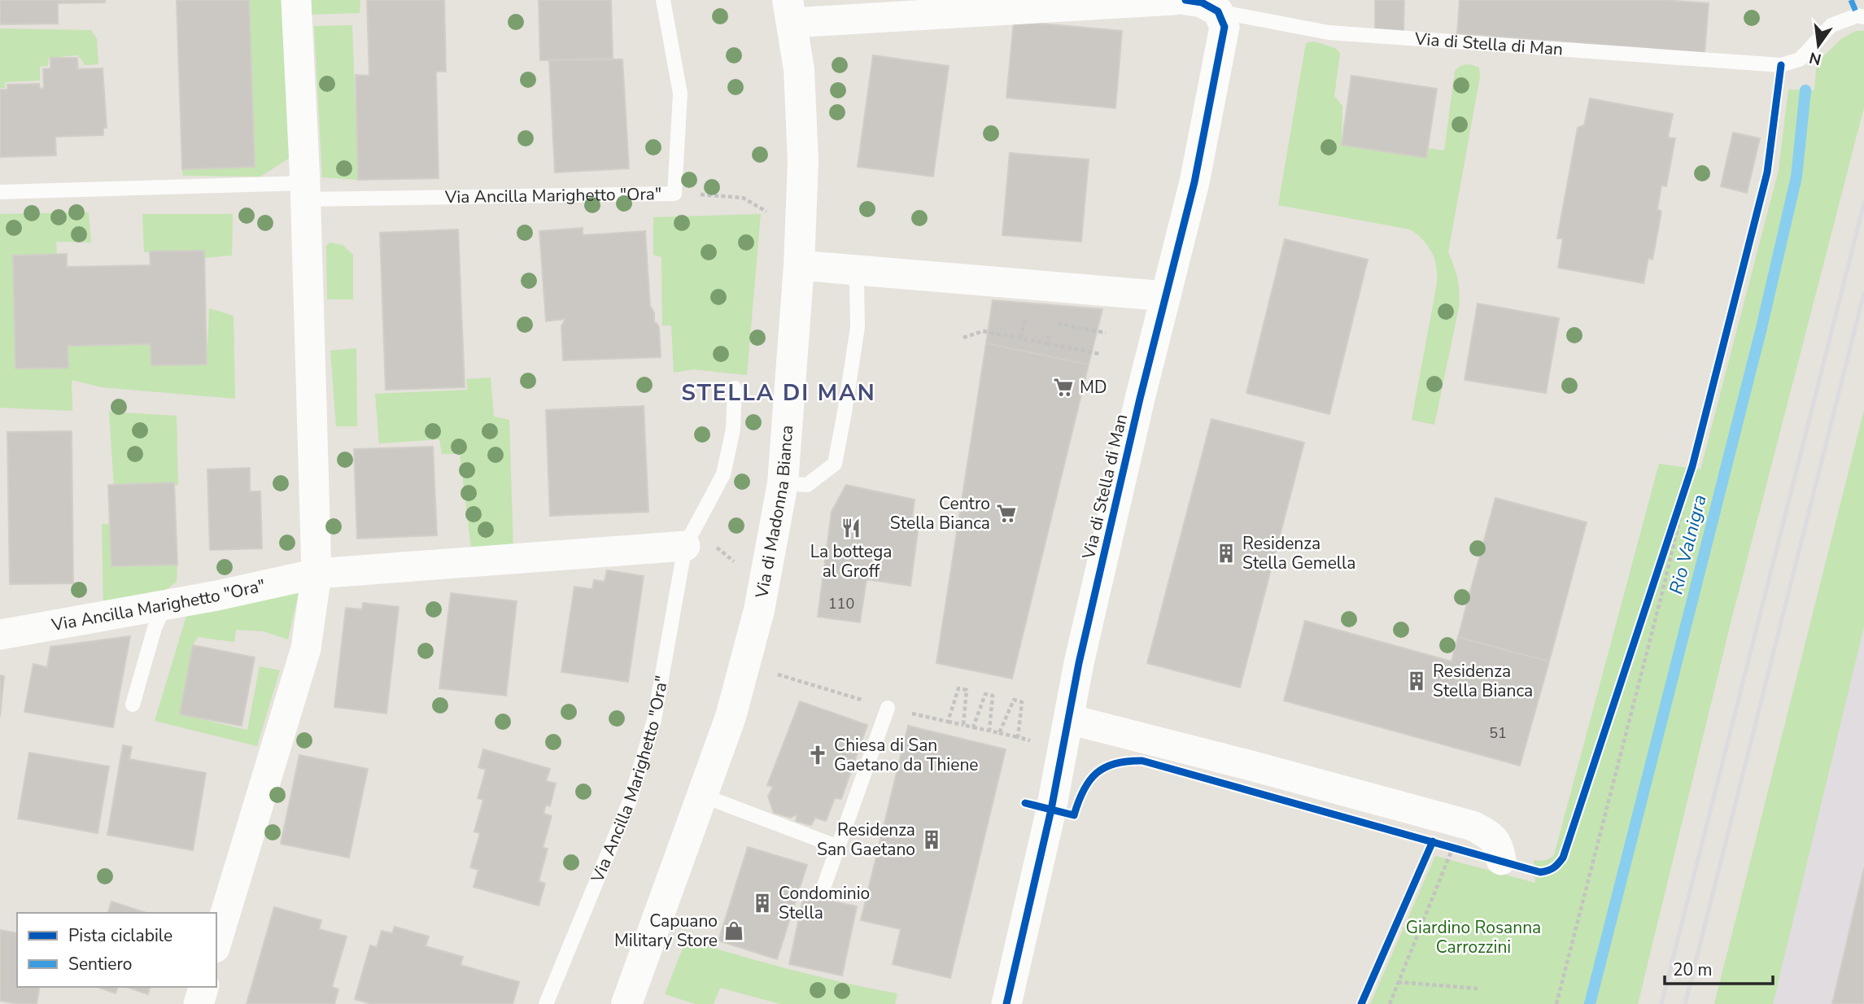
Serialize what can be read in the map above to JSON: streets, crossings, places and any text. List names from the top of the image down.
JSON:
{
  "streets": {
    "main road": ["Via di Madonna Bianca"],
    "street": ["Via di Stella di Man", "Via Ancilla Marighetto \"Ora\""]
  },
  "districts": ["STELLA DI MAN"],
  "water": ["Rio Valnigra"],
  "parks": ["Giardino Rosanna Carrozzini"],
  "places": {
    "supermarket": ["MD", "Centro Stella Bianca"],
    "restaurant": ["La bottega al Groff"],
    "building": [
      "Residenza Stella Gemella",
      "Residenza Stella Bianca",
      "Residenza San Gaetano",
      "Condominio Stella"
    ],
    "church": ["Chiesa di San Gaetano da Thiene"],
    "shop": ["Capuano Military Store"]
  },
  "house_numbers": ["110", "51"],
  "legend": ["Pista ciclabile", "Sentiero"],
  "scale_bar": "20 m",
  "north": "bottom"
}
